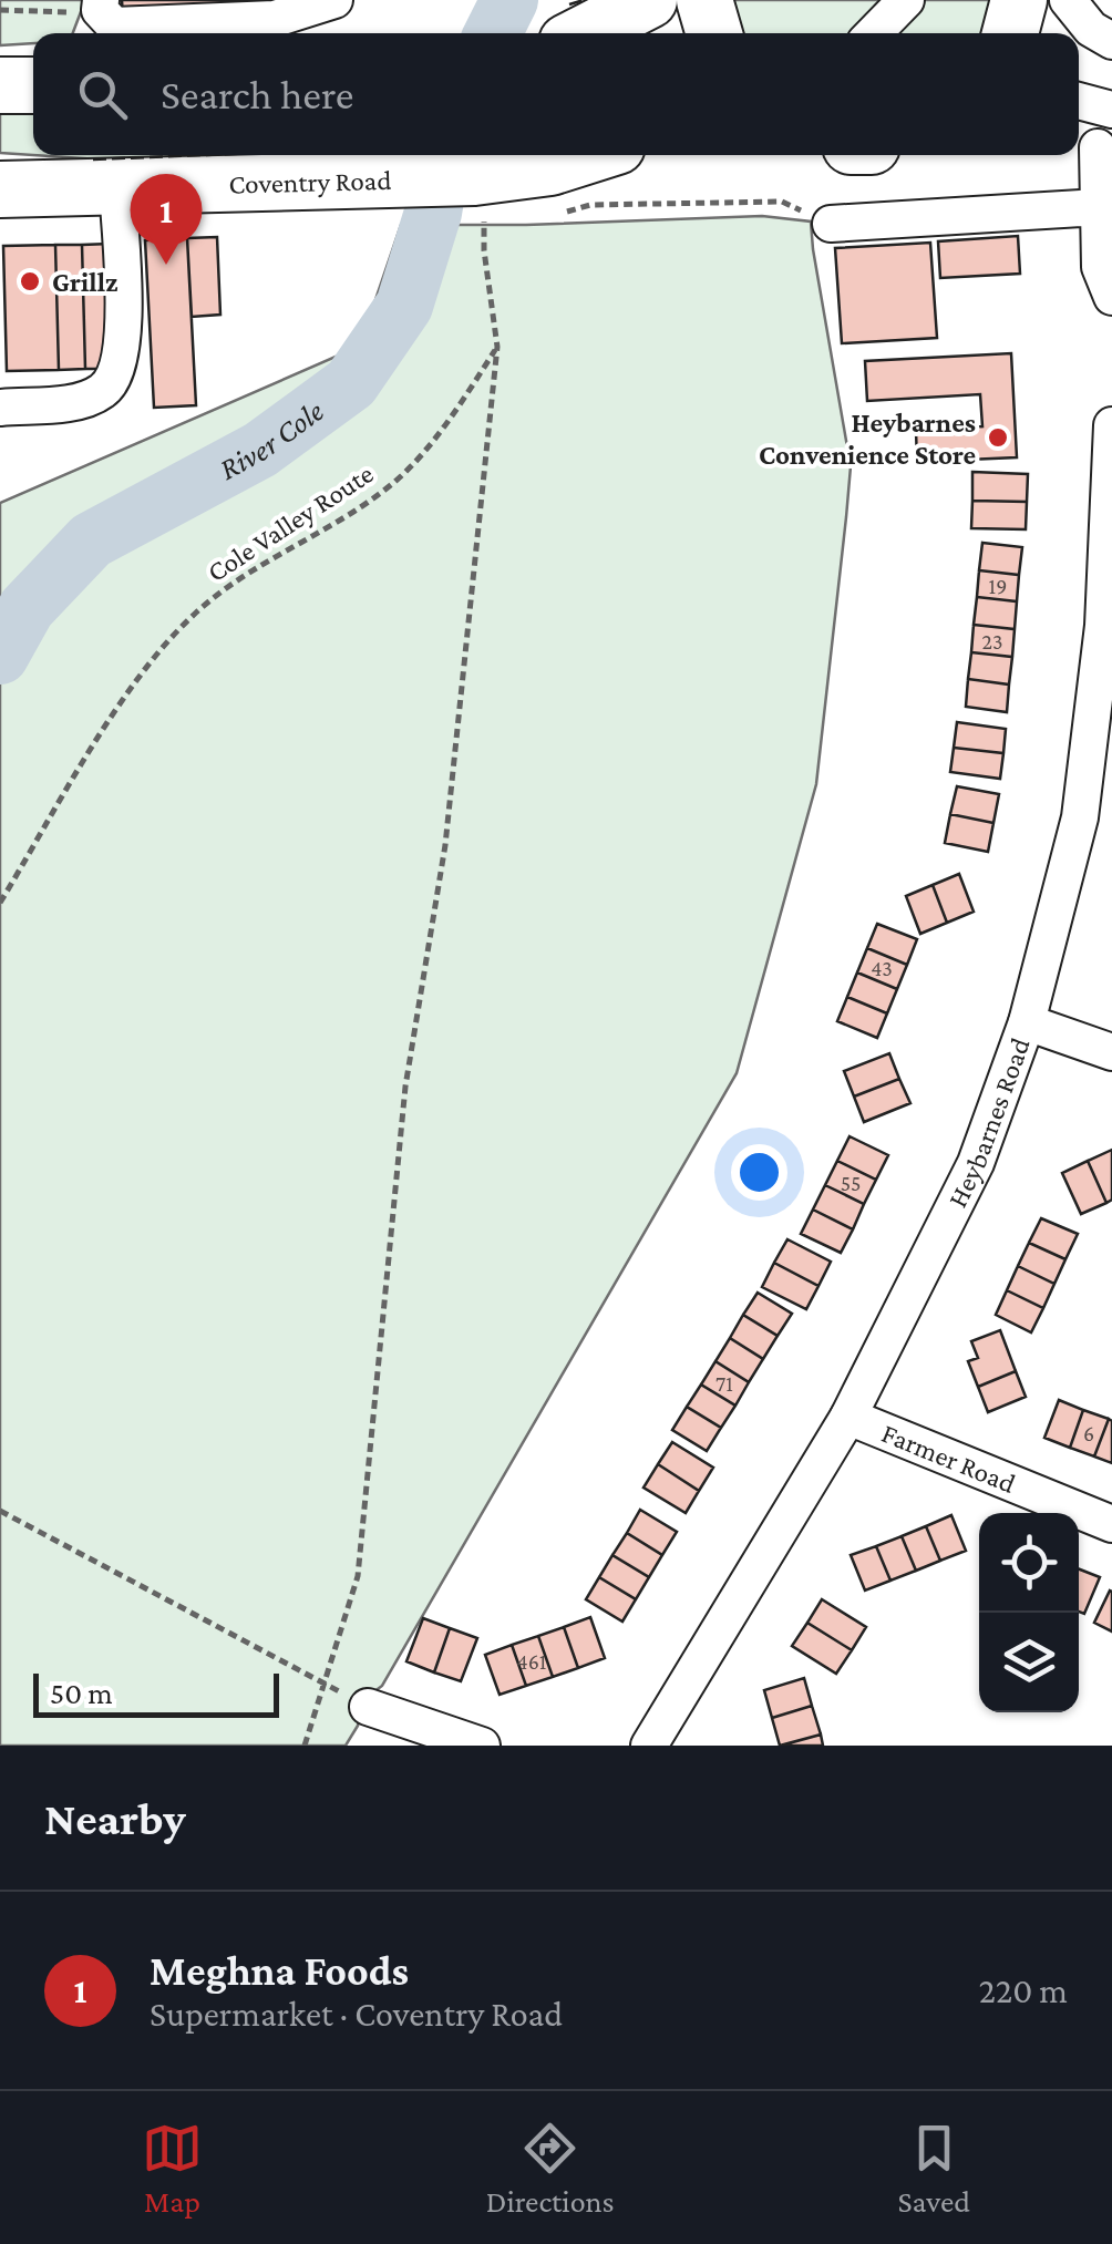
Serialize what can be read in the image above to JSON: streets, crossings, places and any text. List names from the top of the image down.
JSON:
{
  "streets": {
    "highway": ["Coventry Road"],
    "street": ["Heybarnes Road", "Farmer Road"],
    "path": ["Cole Valley Route"]
  },
  "crossings": [
    ["Heybarnes Road", "Farmer Road"]
  ],
  "water": ["River Cole"],
  "places": ["Grillz", "Heybarnes Convenience Store"],
  "house_numbers": [
    "19",
    "23",
    "43",
    "55",
    "71",
    "6",
    "461"
  ],
  "scale_bar": "50 m",
  "page": {
    "search": "Search here",
    "pins": "1",
    "scale": "50 m",
    "heading": "Nearby",
    "list": [
      {
        "mark": "1",
        "name": "Meghna Foods",
        "note": "Supermarket · Coventry Road",
        "value": "220 m"
      }
    ],
    "nav": ["Map", "Directions", "Saved"]
  }
}
